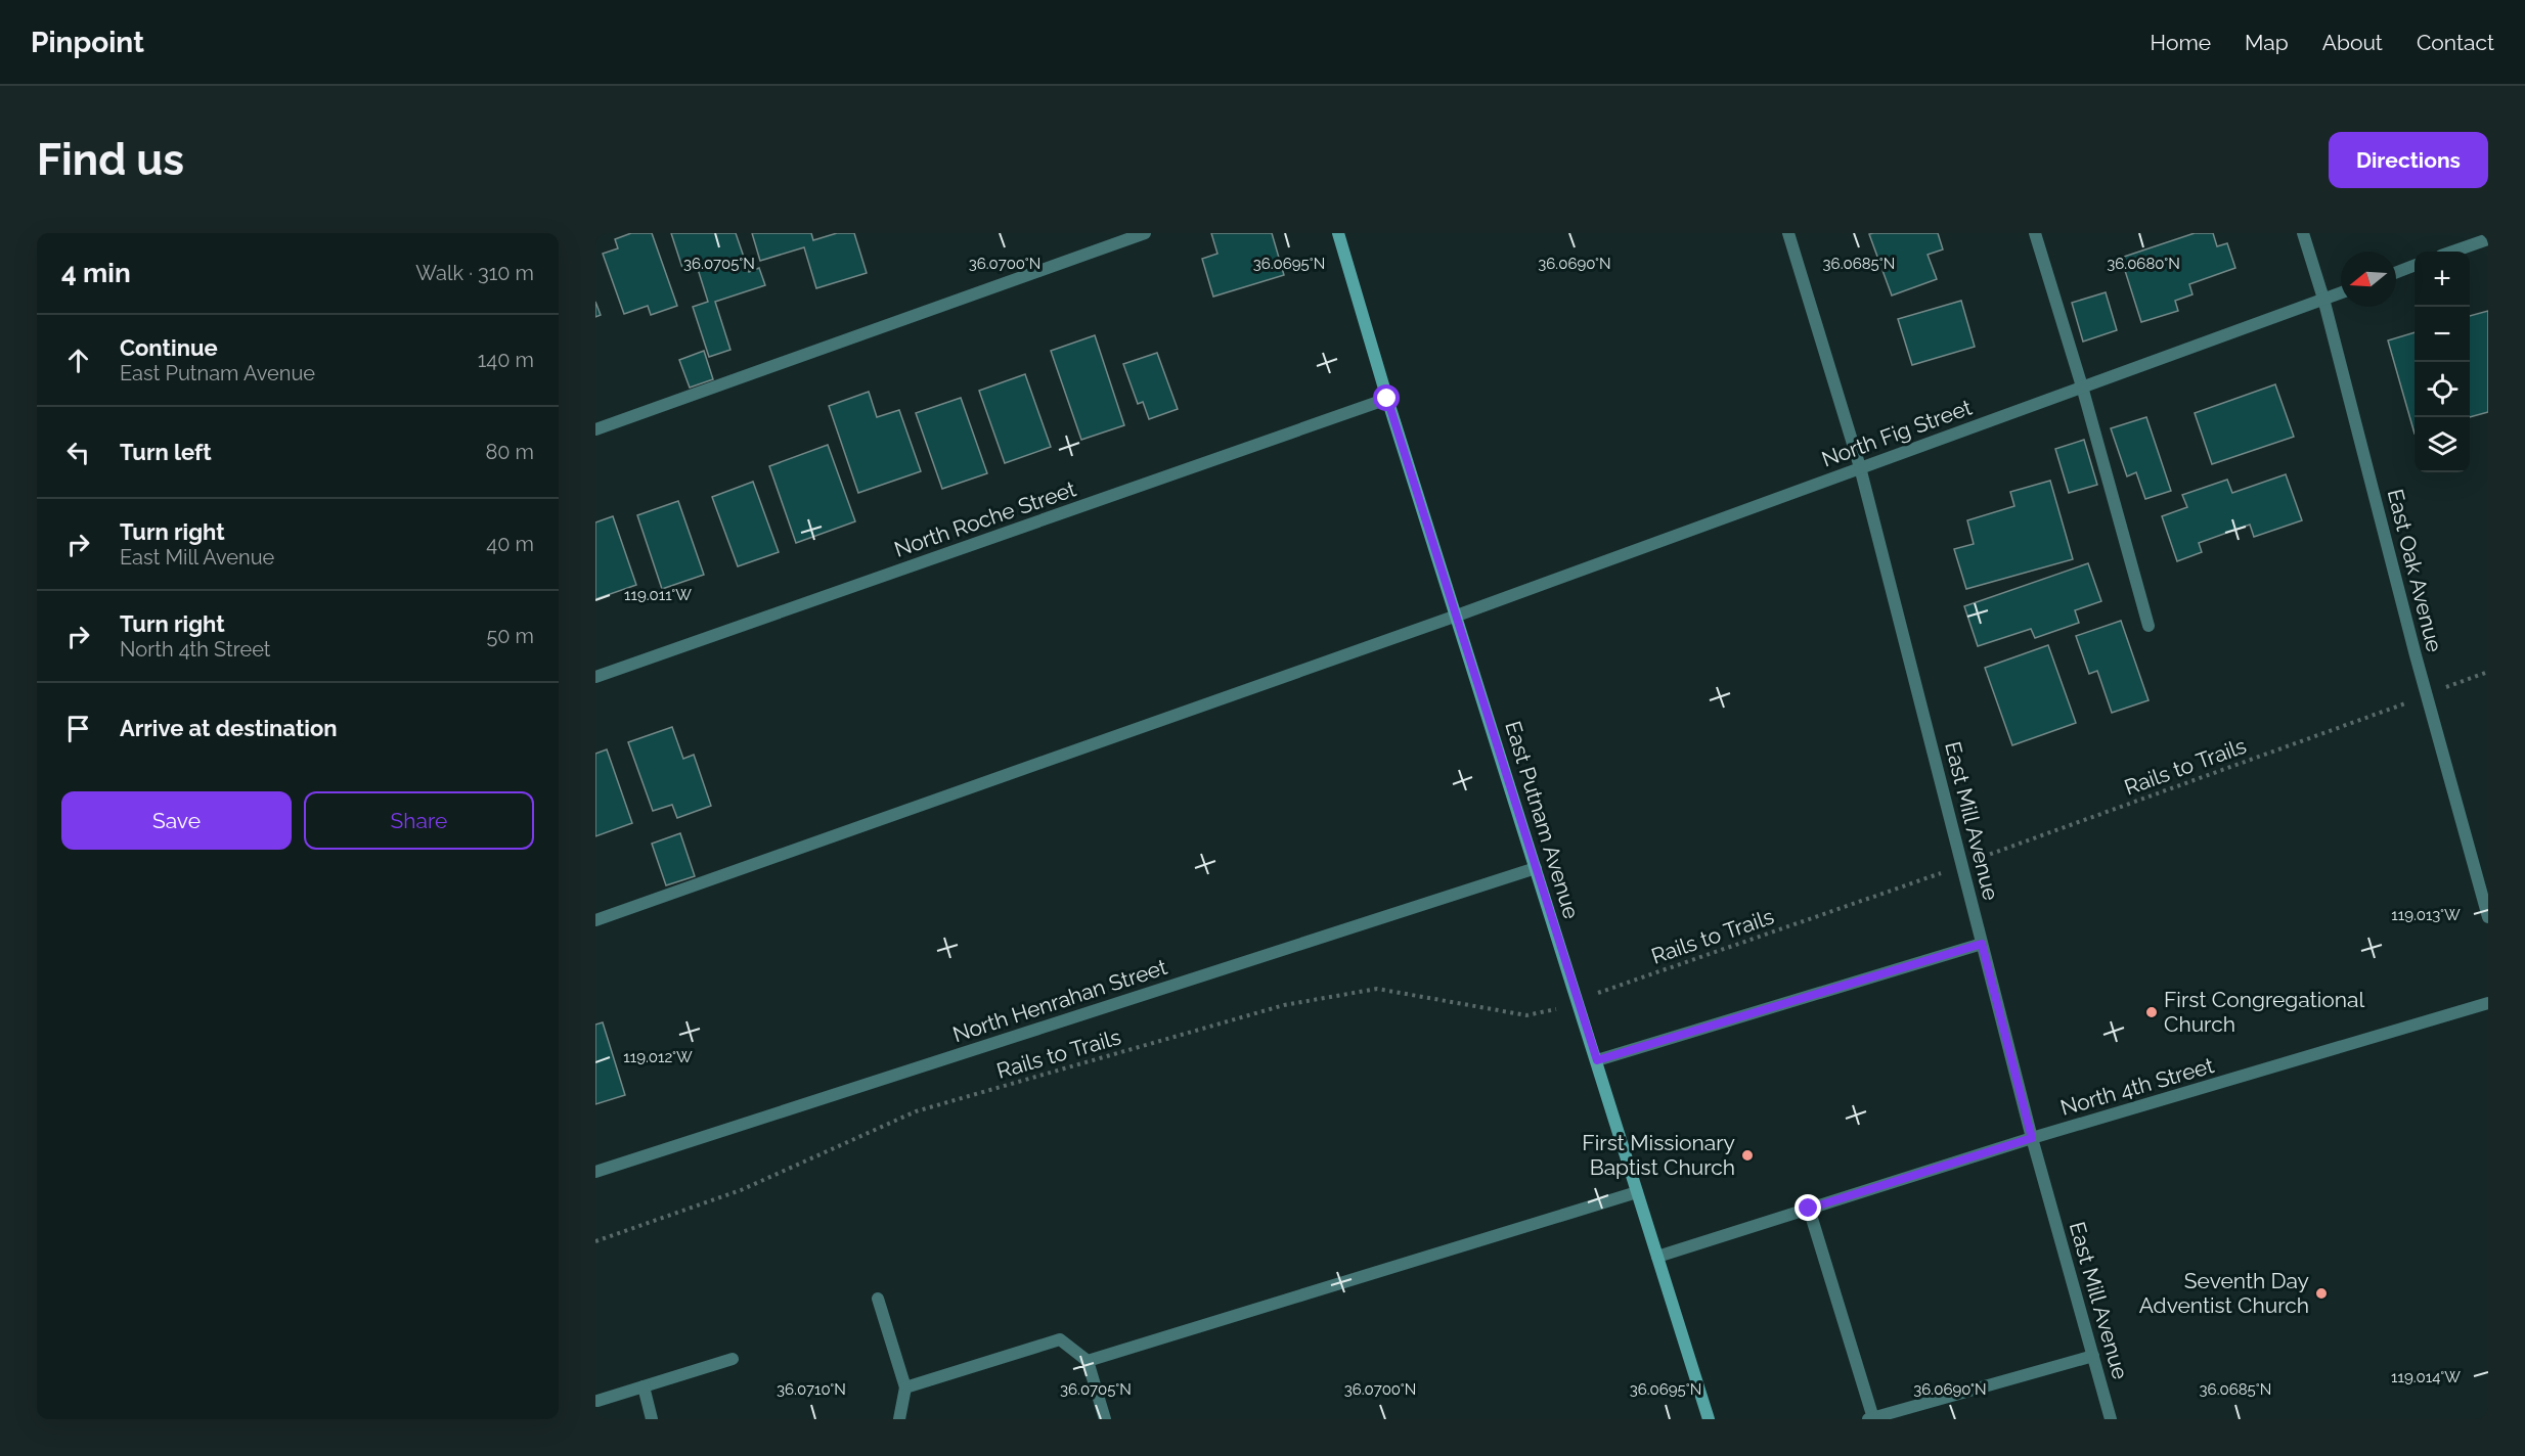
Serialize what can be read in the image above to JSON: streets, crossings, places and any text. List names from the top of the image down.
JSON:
{
  "streets": {
    "street": [
      "North Fig Street",
      "North Roche Street",
      "East Oak Avenue",
      "East Putnam Avenue",
      "East Mill Avenue",
      "North Henrahan Street",
      "North 4th Street"
    ],
    "path": ["Rails to Trails"]
  },
  "crossings": [
    ["North Fig Street", "East Oak Avenue"],
    ["North Fig Street", "East Putnam Avenue"],
    ["North Fig Street", "East Mill Avenue"],
    ["North Roche Street", "East Putnam Avenue"],
    ["East Putnam Avenue", "North Henrahan Street"],
    ["East Putnam Avenue", "North 4th Street"],
    ["East Mill Avenue", "North 4th Street"]
  ],
  "places": ["First Congregational Church", "First Missionary Baptist Church", "Seventh Day Adventist Church"],
  "north": "left",
  "page": {
    "header": "Pinpoint",
    "nav": [
      "Home",
      "Map",
      "About",
      "Contact"
    ],
    "buttons": [
      "Directions",
      ["Save", "Share"]
    ],
    "title": "Find us",
    "heading": ["4 min", "Walk · 310 m"],
    "map_buttons": ["+", "−"],
    "list": [
      ["Continue", "East Putnam Avenue", "140 m"],
      ["Turn left", "80 m"],
      ["Turn right", "East Mill Avenue", "40 m"],
      ["Turn right", "North 4th Street", "50 m"],
      "Arrive at destination"
    ]
  },
  "coordinates": [
    "36.0705°N",
    "36.0700°N",
    "36.0695°N",
    "36.0690°N",
    "36.0685°N",
    "36.0680°N",
    "119.011°W",
    "119.013°W",
    "119.012°W",
    "119.014°W",
    "36.0710°N"
  ]
}
